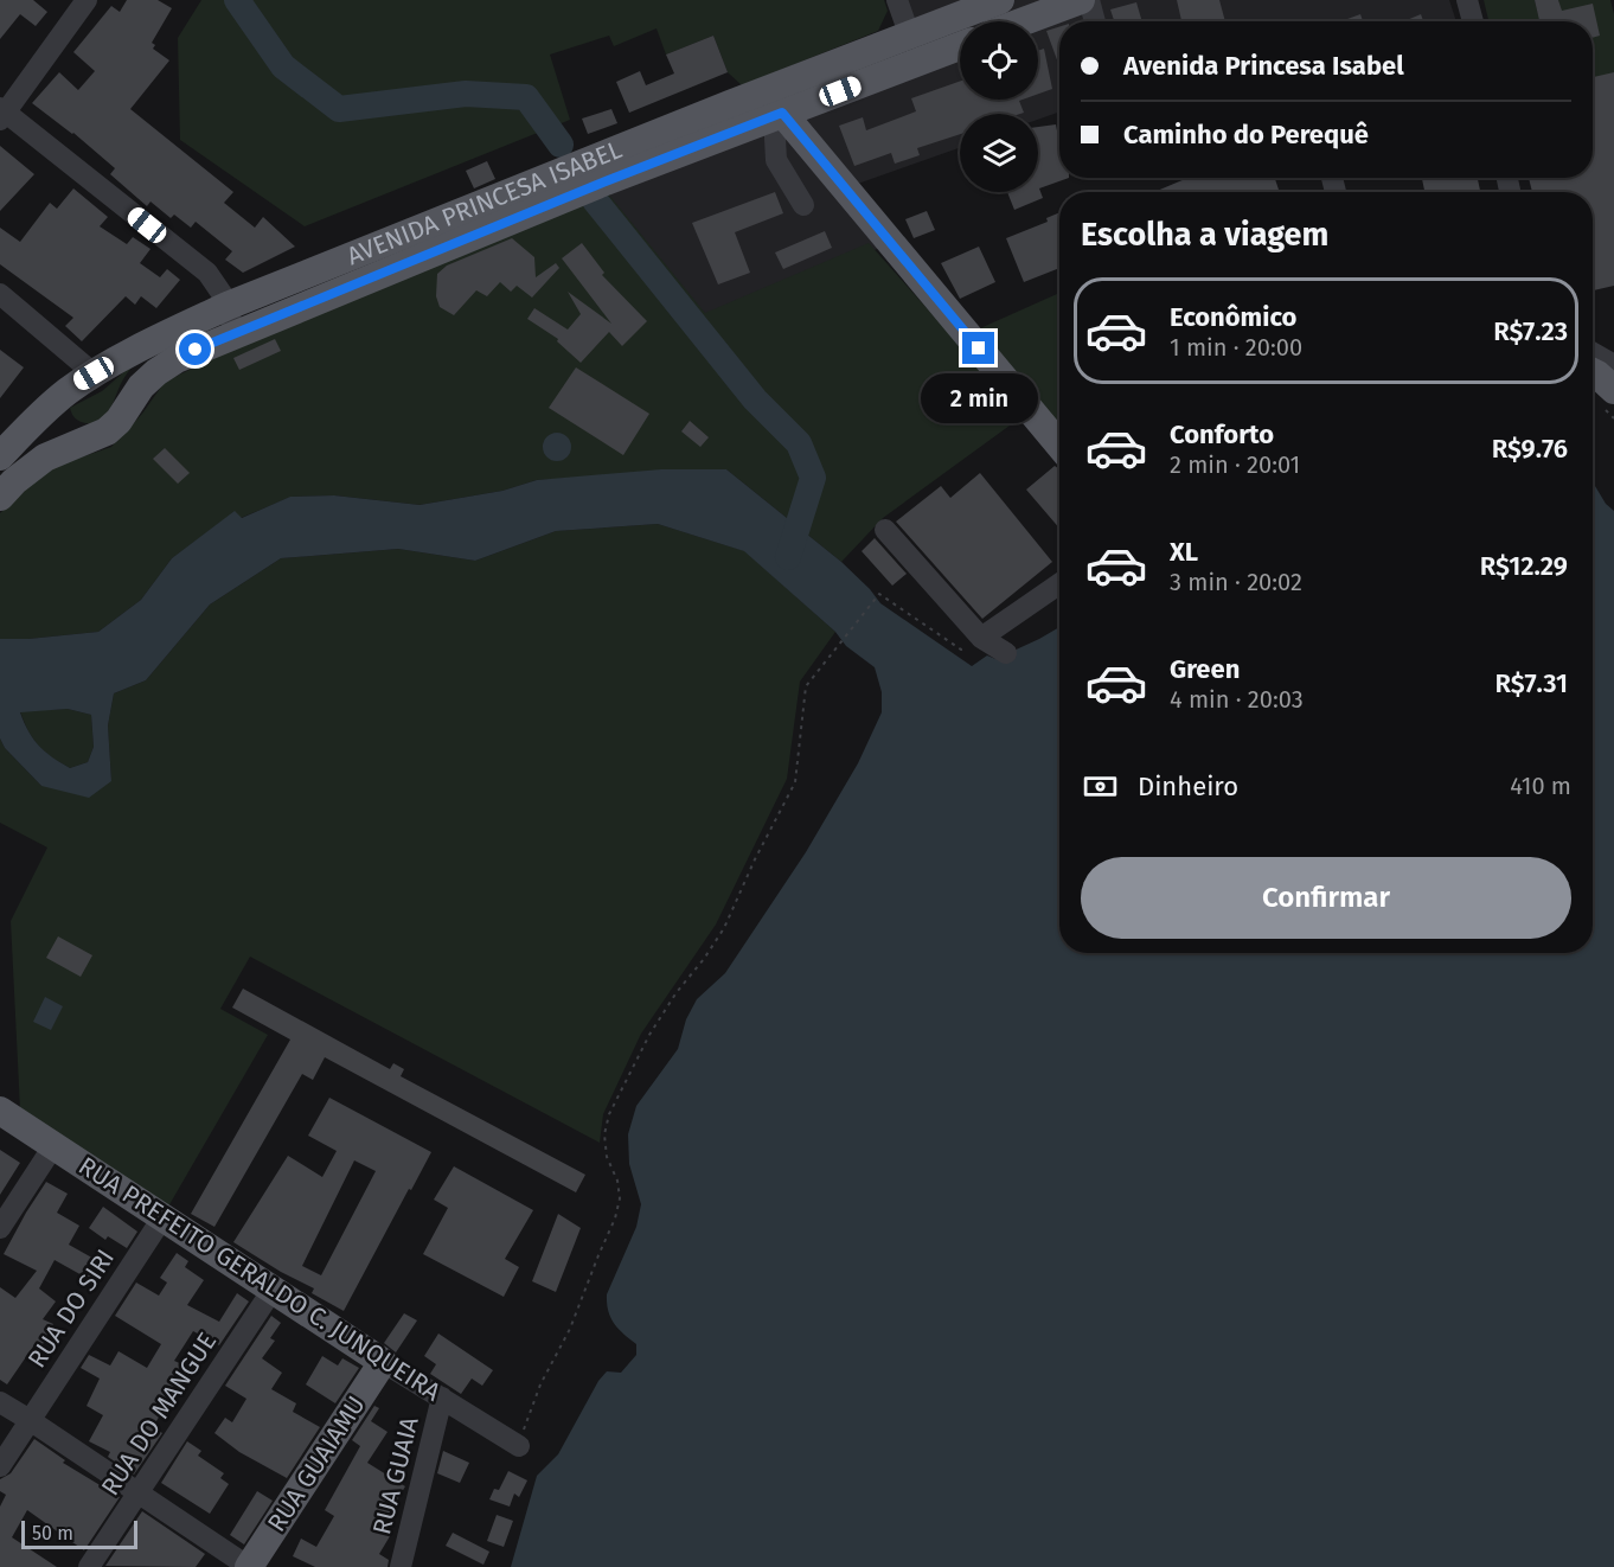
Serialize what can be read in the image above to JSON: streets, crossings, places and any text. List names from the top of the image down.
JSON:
{
  "streets": {
    "main road": ["AVENIDA PRINCESA ISABEL", "RUA PREFEITO GERALDO C. JUNQUEIRA", "RUA GUAIAMU"],
    "street": ["RUA DO SIRI", "RUA DO MANGUE", "RUA GUAIA"]
  },
  "crossings": [
    ["RUA PREFEITO GERALDO C. JUNQUEIRA", "RUA DO SIRI"],
    ["RUA PREFEITO GERALDO C. JUNQUEIRA", "RUA DO MANGUE"],
    ["RUA PREFEITO GERALDO C. JUNQUEIRA", "RUA GUAIAMU"],
    ["RUA PREFEITO GERALDO C. JUNQUEIRA", "RUA GUAIA"]
  ],
  "scale_bar": "50 m",
  "page": {
    "banner": ["Avenida Princesa Isabel", "Caminho do Perequê"],
    "heading": "Escolha a viagem",
    "list": [
      {
        "name": "Econômico",
        "note": "1 min · 20:00",
        "value": "R$7.23"
      },
      {
        "name": "Conforto",
        "note": "2 min · 20:01",
        "value": "R$9.76"
      },
      {
        "name": "XL",
        "note": "3 min · 20:02",
        "value": "R$12.29"
      },
      {
        "name": "Green",
        "note": "4 min · 20:03",
        "value": "R$7.31"
      }
    ],
    "bubble": "2 min",
    "pay": ["Dinheiro", "410 m"],
    "buttons": "Confirmar",
    "scale": "50 m"
  }
}
